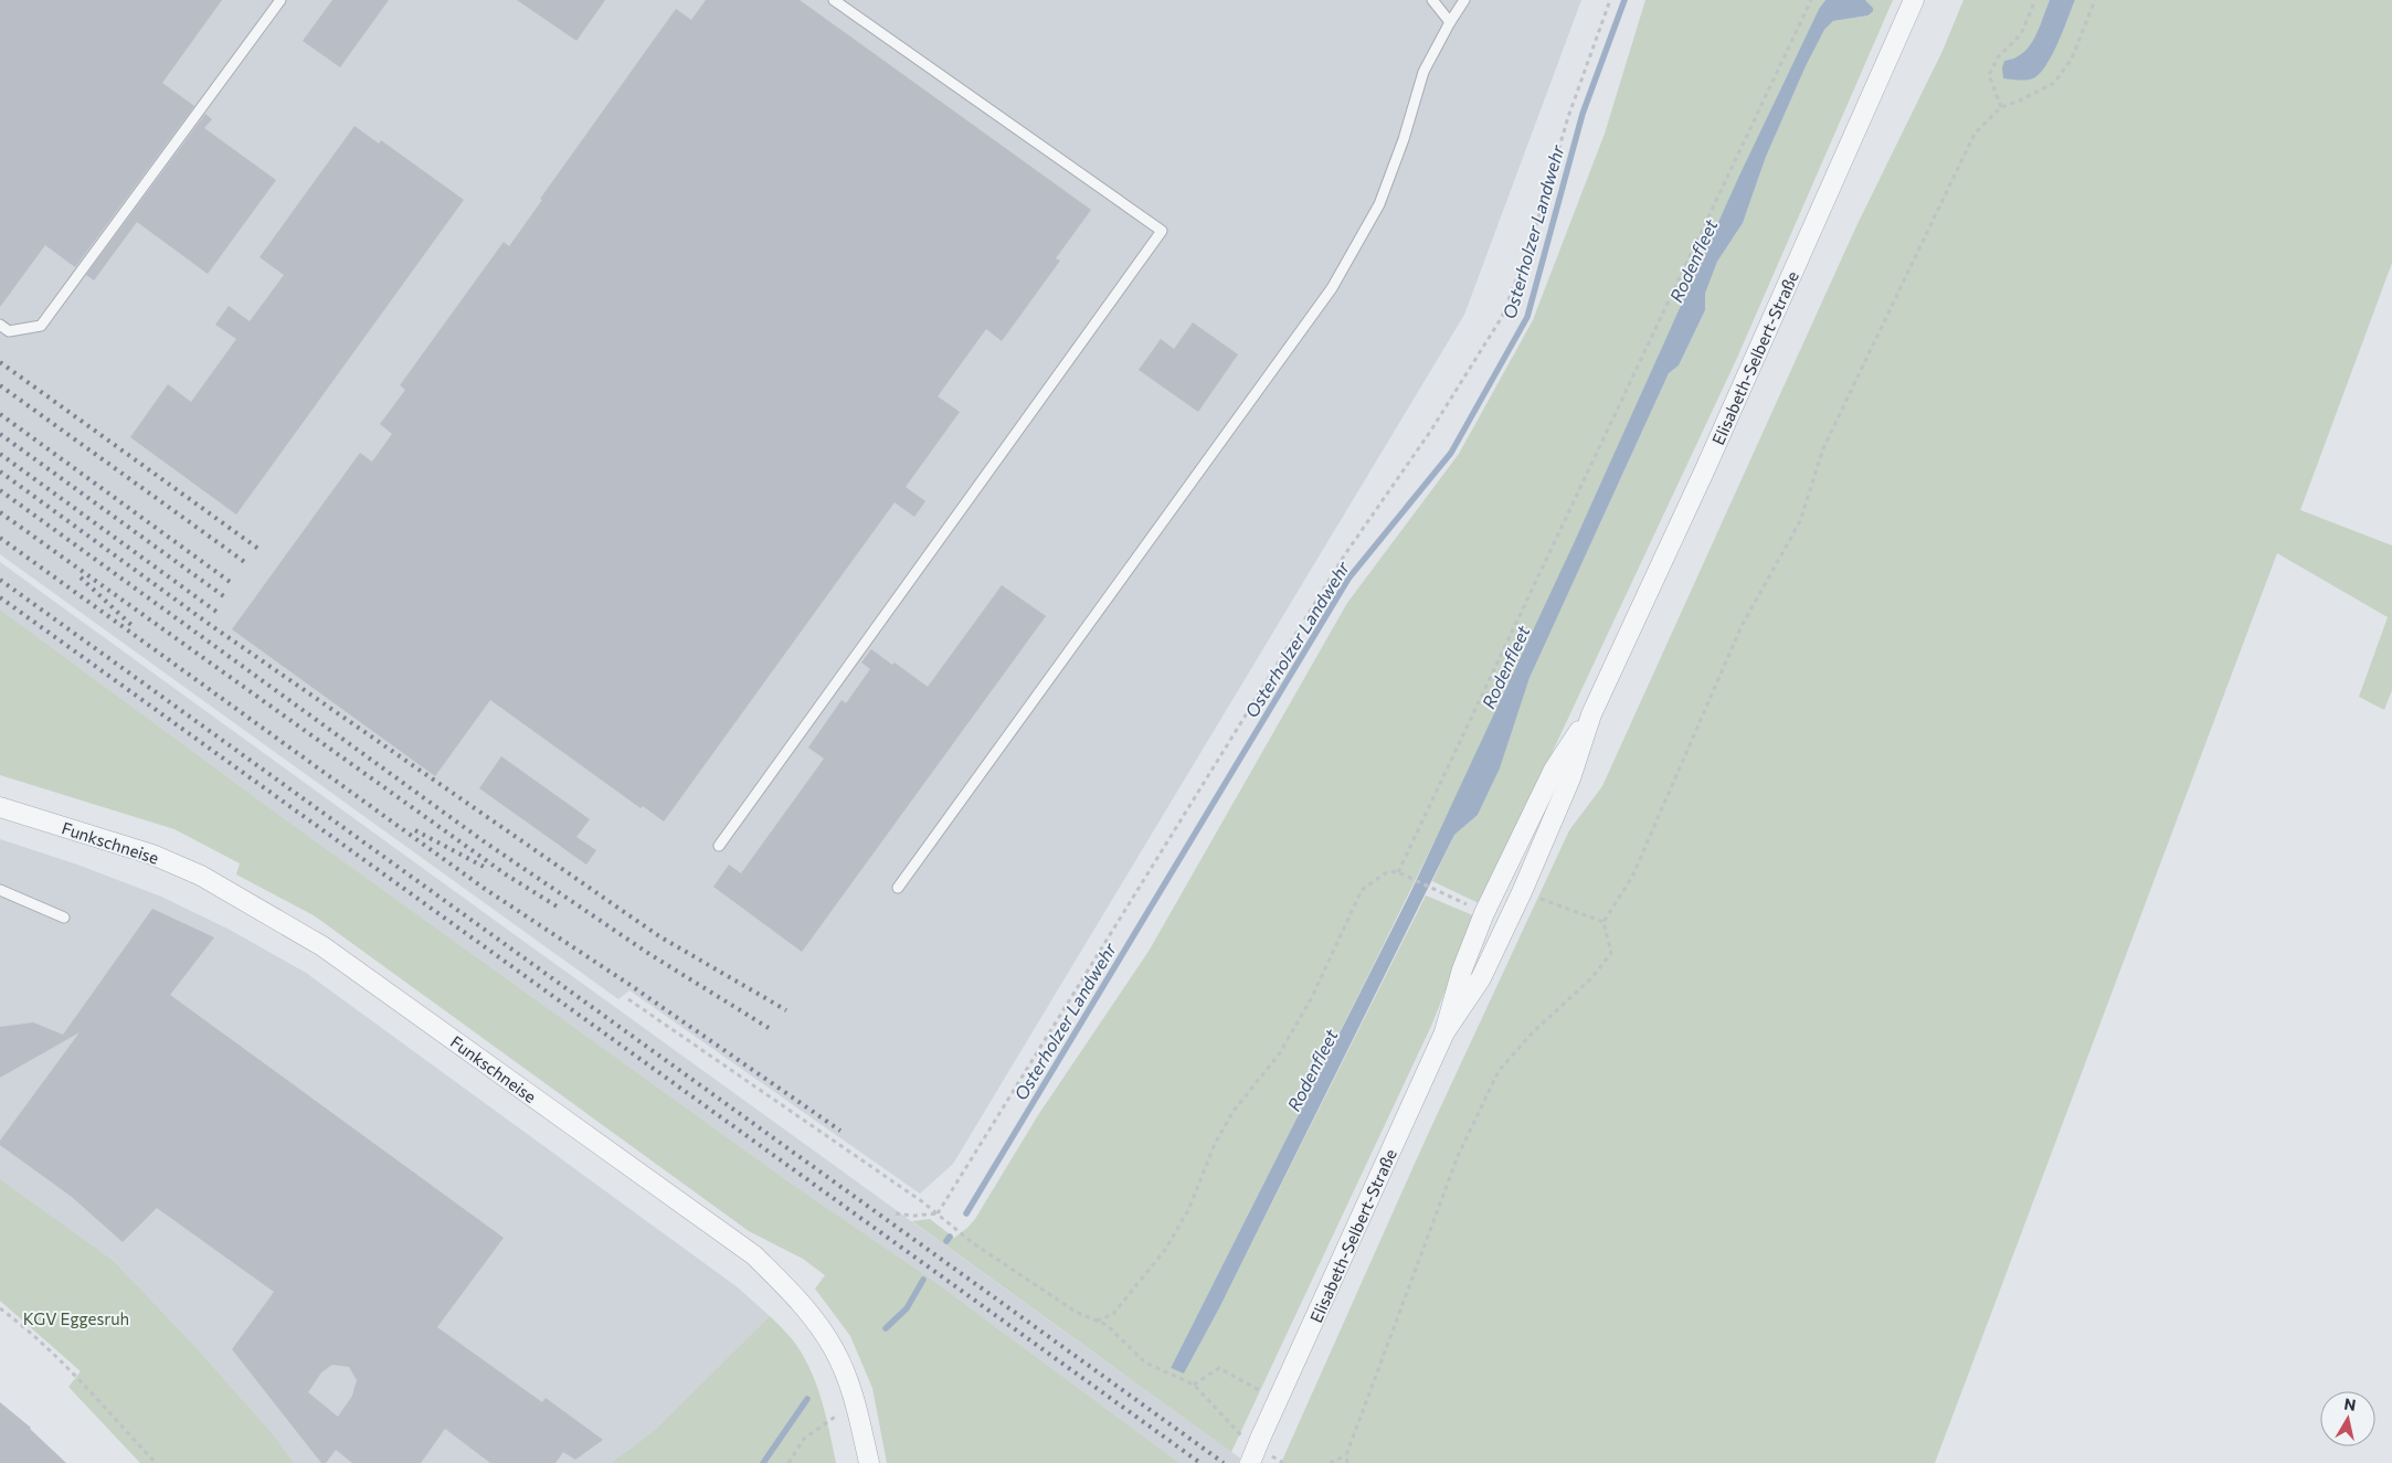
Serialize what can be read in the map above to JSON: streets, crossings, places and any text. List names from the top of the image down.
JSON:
{
  "streets": {
    "street": ["Elisabeth-Selbert-Straße", "Funkschneise"]
  },
  "water": ["Osterholzer Landwehr", "Rodenfleet"],
  "parks": ["KGV Eggesruh"],
  "north": "top"
}
